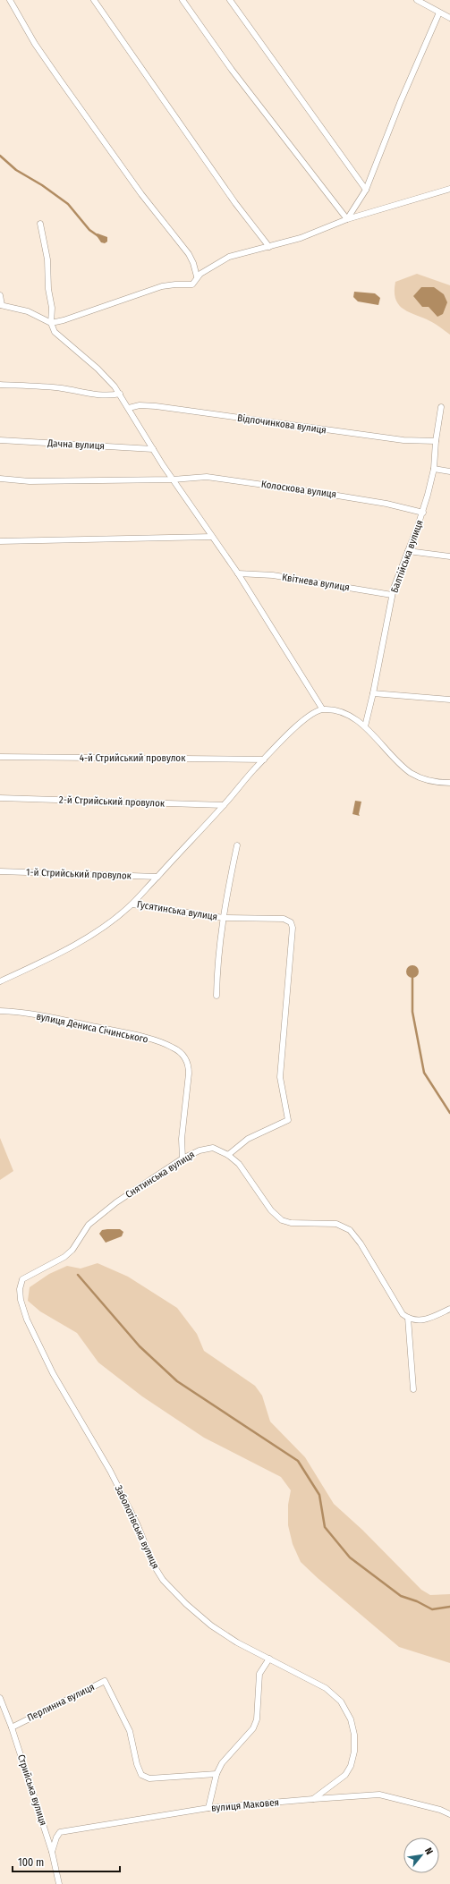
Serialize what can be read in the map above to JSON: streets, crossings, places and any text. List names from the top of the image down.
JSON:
{
  "streets": {
    "street": [
      "Відпочинкова вулиця",
      "Дачна вулиця",
      "Колоскова вулиця",
      "Балтійська вулиця",
      "Квітнева вулиця",
      "4-й Стрийський провулок",
      "2-й Стрийський провулок",
      "1-й Стрийський провулок",
      "Гусятинська вулиця",
      "вулиця Дениса Січинського",
      "Снятинська вулиця",
      "Заболотівська вулиця",
      "Перлинна вулиця",
      "Стрийська вулиця",
      "вулиця Маковея"
    ]
  },
  "crossings": [
    ["Відпочинкова вулиця", "Балтійська вулиця"],
    ["Колоскова вулиця", "Балтійська вулиця"],
    ["Балтійська вулиця", "Квітнева вулиця"],
    ["4-й Стрийський провулок", "Гусятинська вулиця"],
    ["2-й Стрийський провулок", "Гусятинська вулиця"],
    ["1-й Стрийський провулок", "Гусятинська вулиця"],
    ["Гусятинська вулиця", "Снятинська вулиця"],
    ["вулиця Дениса Січинського", "Снятинська вулиця"],
    ["Снятинська вулиця", "Заболотівська вулиця"],
    ["Заболотівська вулиця", "вулиця Маковея"],
    ["Перлинна вулиця", "Стрийська вулиця"],
    ["Стрийська вулиця", "вулиця Маковея"]
  ],
  "scale_bar": "100 m",
  "north": "top right"
}
